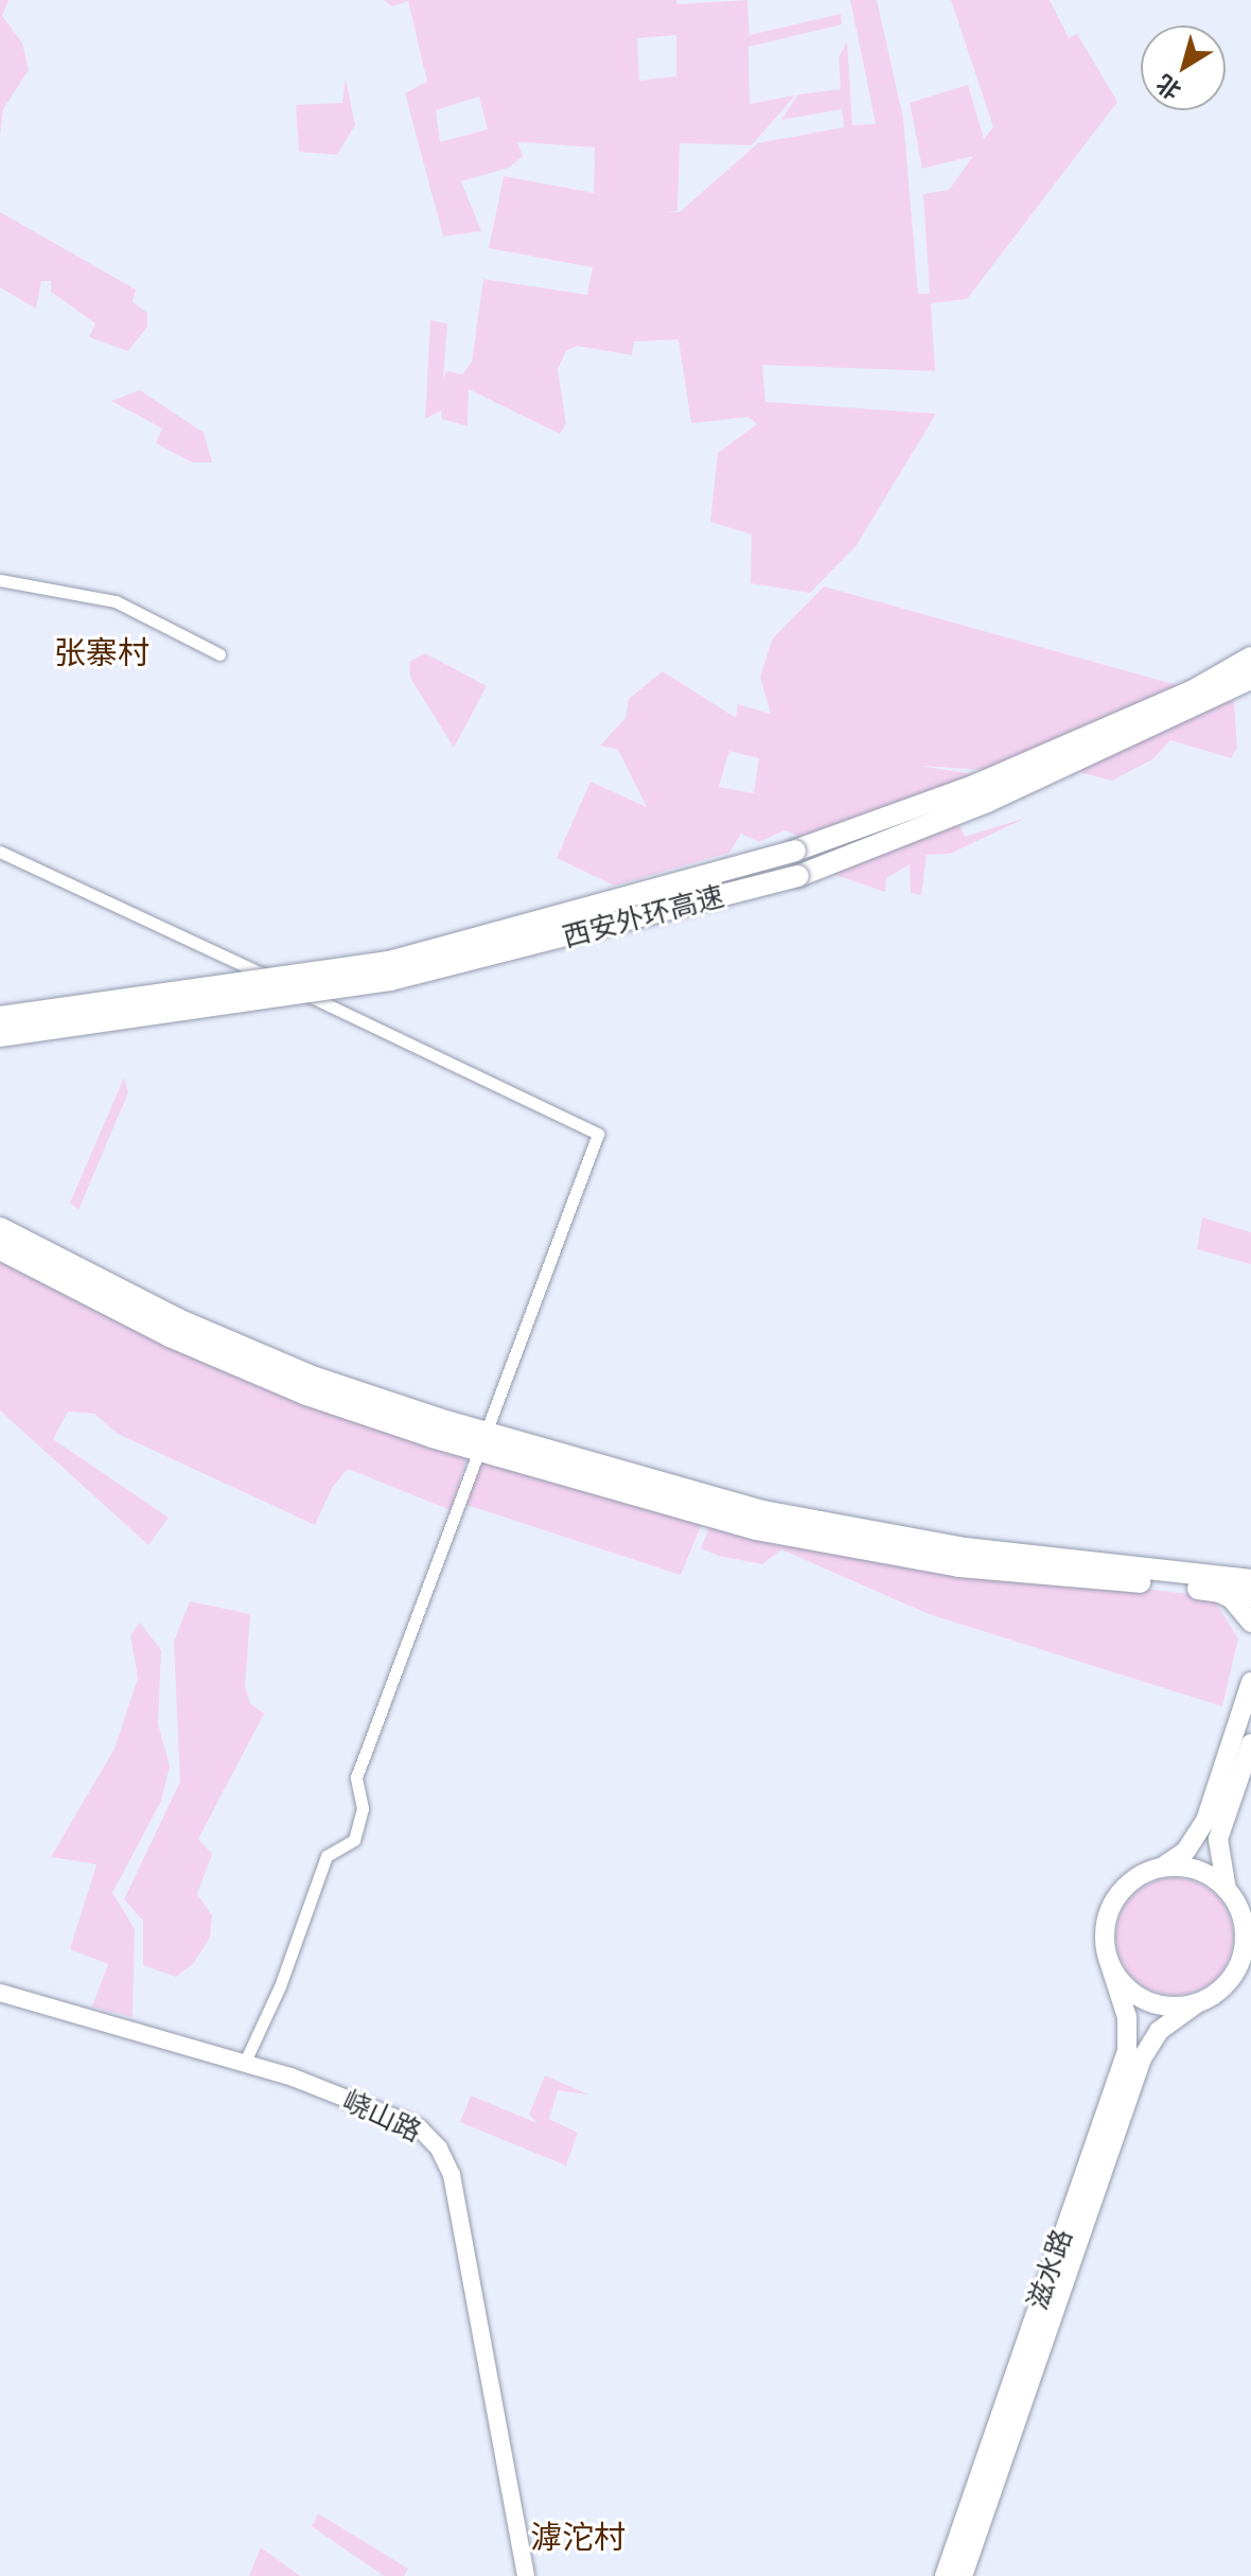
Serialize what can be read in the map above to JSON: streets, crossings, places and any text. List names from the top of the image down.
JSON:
{
  "streets": {
    "highway": ["西安外环高速"],
    "main road": ["滋水路"],
    "street": ["峣山路"]
  },
  "districts": ["张寨村", "滹沱村"],
  "north": "bottom left"
}
